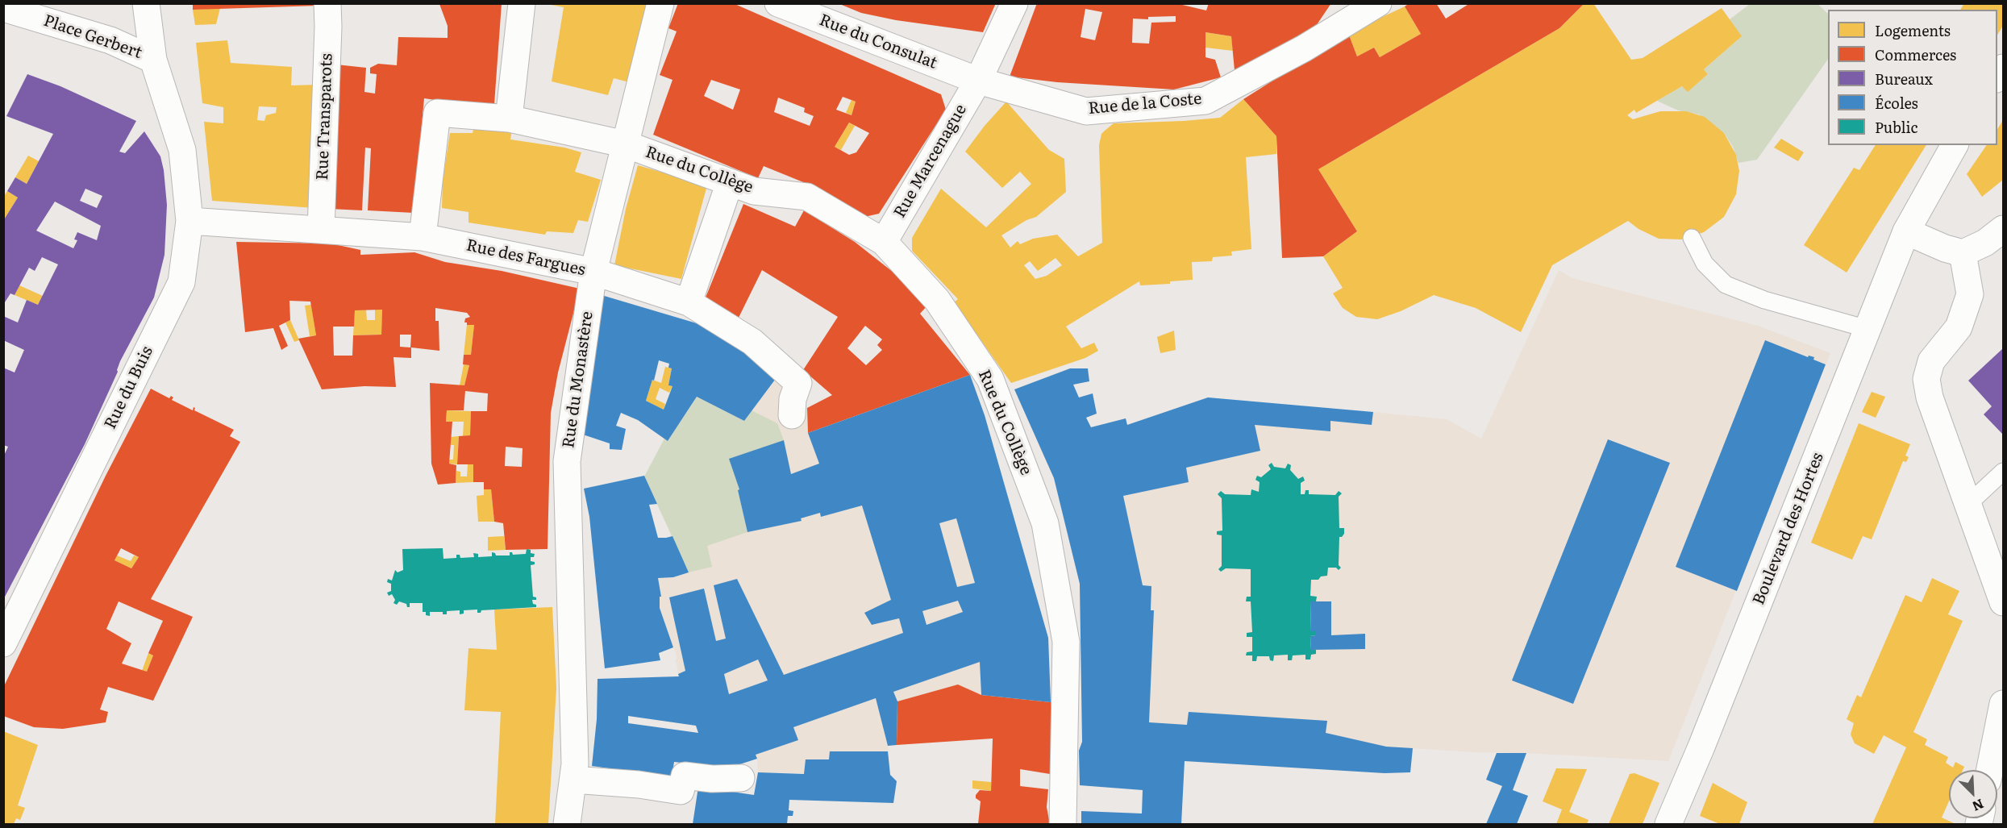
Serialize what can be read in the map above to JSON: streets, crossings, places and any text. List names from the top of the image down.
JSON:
{
  "streets": {
    "street": [
      "Place Gerbert",
      "Rue du Consulat",
      "Rue de la Coste",
      "Rue Transparots",
      "Rue Marcenague",
      "Rue du Collège",
      "Rue des Fargues",
      "Rue du Monastère",
      "Rue du Buis",
      "Boulevard des Hortes"
    ]
  },
  "crossings": [
    ["Place Gerbert", "Rue du Buis"],
    ["Rue du Consulat", "Rue de la Coste"],
    ["Rue du Consulat", "Rue Marcenague"],
    ["Rue de la Coste", "Rue Marcenague"],
    ["Rue Transparots", "Rue des Fargues"],
    ["Rue Marcenague", "Rue du Collège"],
    ["Rue du Collège", "Rue des Fargues"],
    ["Rue du Collège", "Rue du Monastère"],
    ["Rue des Fargues", "Rue du Monastère"],
    ["Rue des Fargues", "Rue du Buis"]
  ],
  "legend": [
    "Logements",
    "Commerces",
    "Bureaux",
    "Écoles",
    "Public"
  ],
  "north": "bottom right"
}
